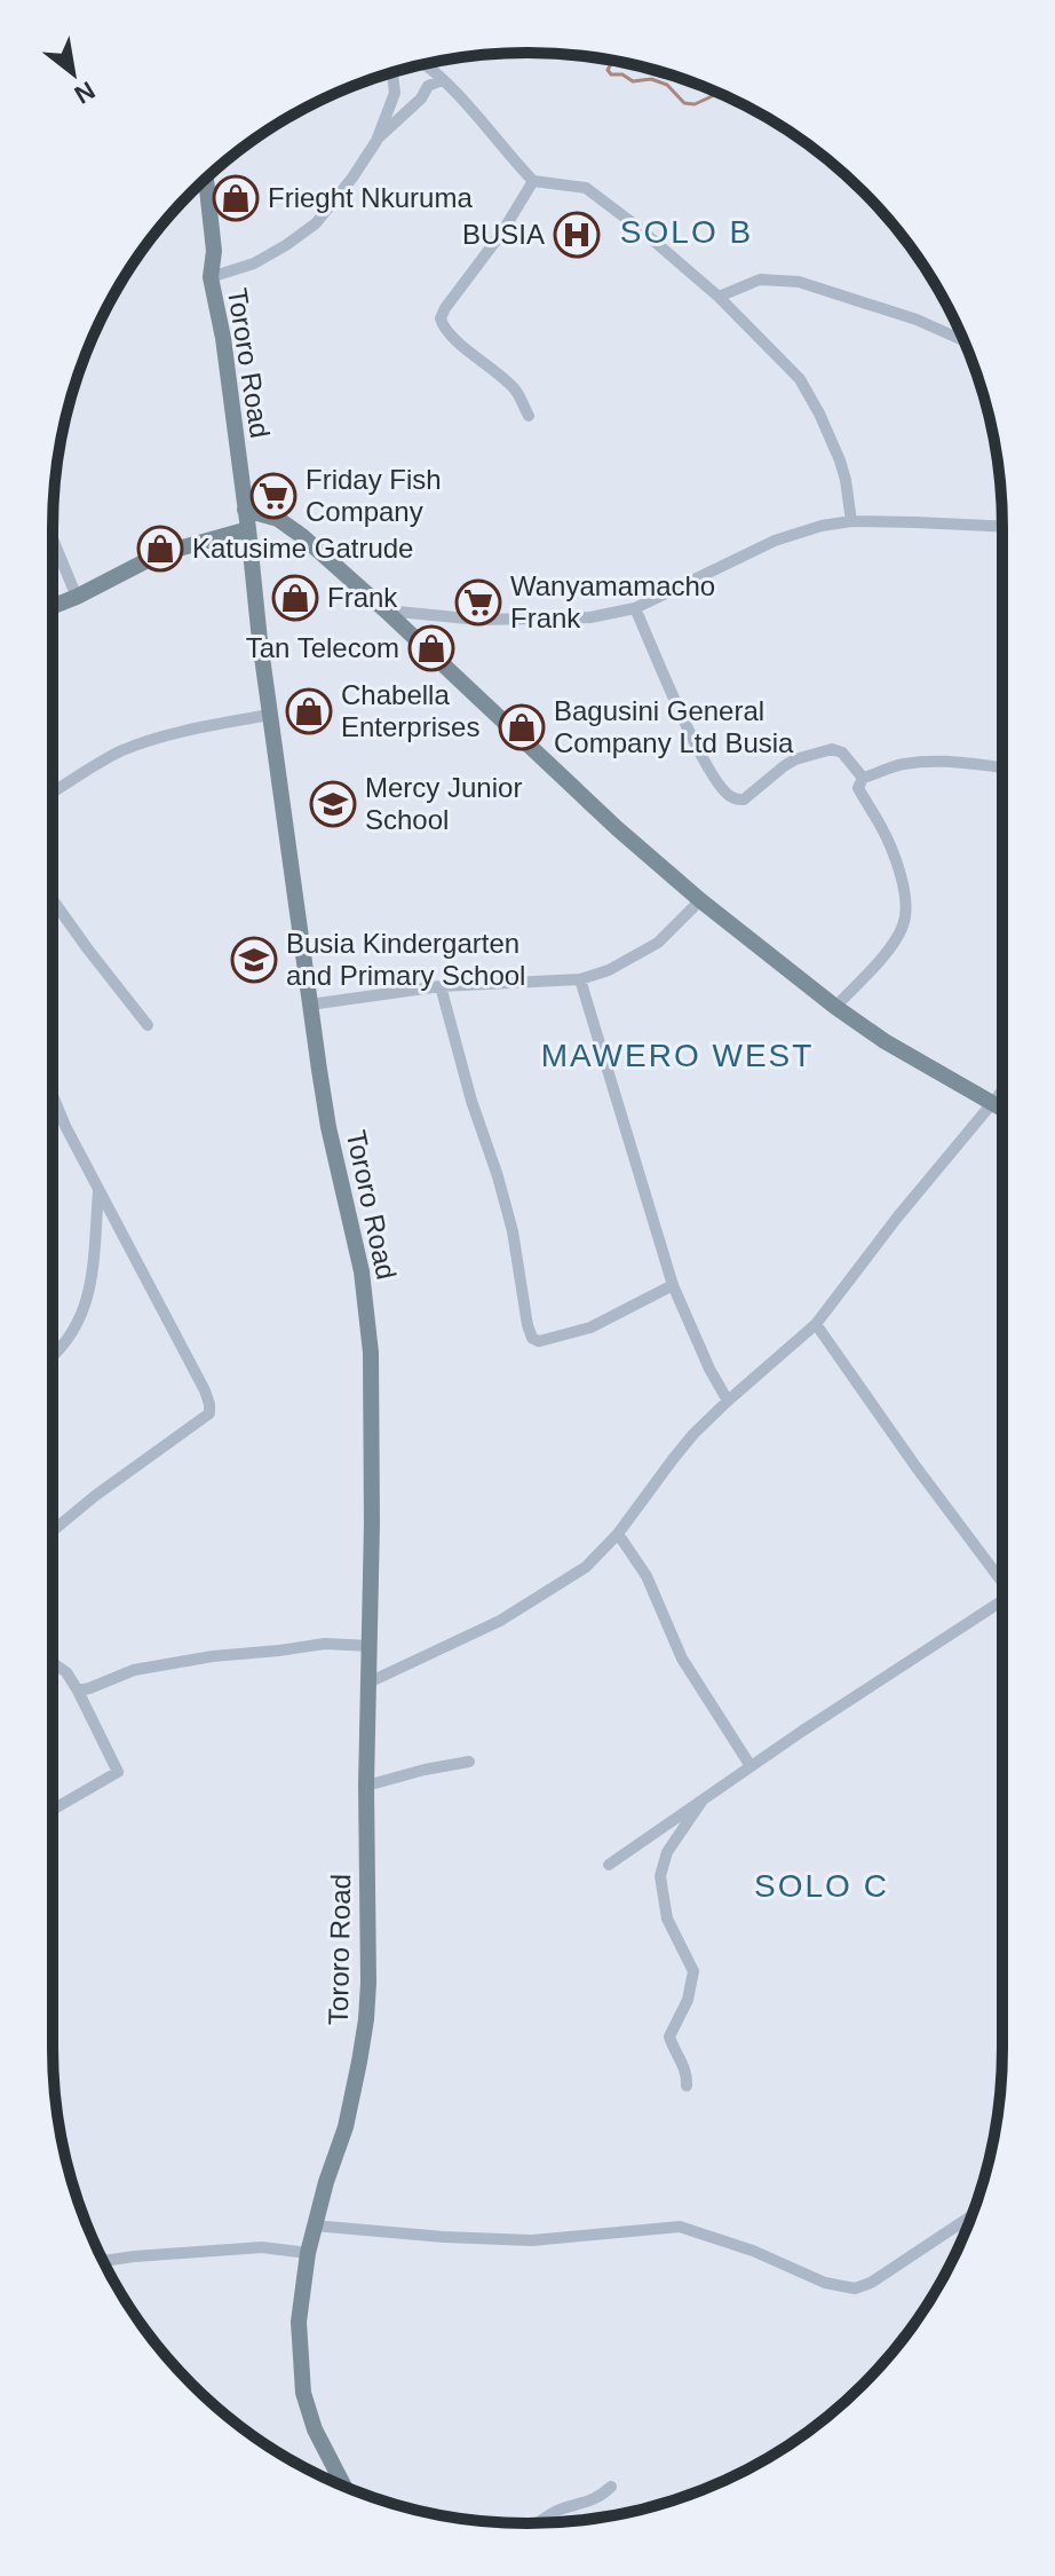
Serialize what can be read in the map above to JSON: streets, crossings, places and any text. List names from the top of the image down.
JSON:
{
  "streets": {
    "main road": ["Tororo Road"]
  },
  "districts": ["SOLO B", "MAWERO WEST", "SOLO C"],
  "places": {
    "shop": [
      "Frieght Nkuruma",
      "Katusime Gatrude",
      "Frank",
      "Tan Telecom",
      "Chabella Enterprises",
      "Bagusini General Company Ltd Busia"
    ],
    "hospital": ["BUSIA"],
    "supermarket": ["Friday Fish Company", "Wanyamamacho Frank"],
    "school or university": ["Mercy Junior School", "Busia Kindergarten and Primary School"]
  },
  "north": "bottom right"
}
